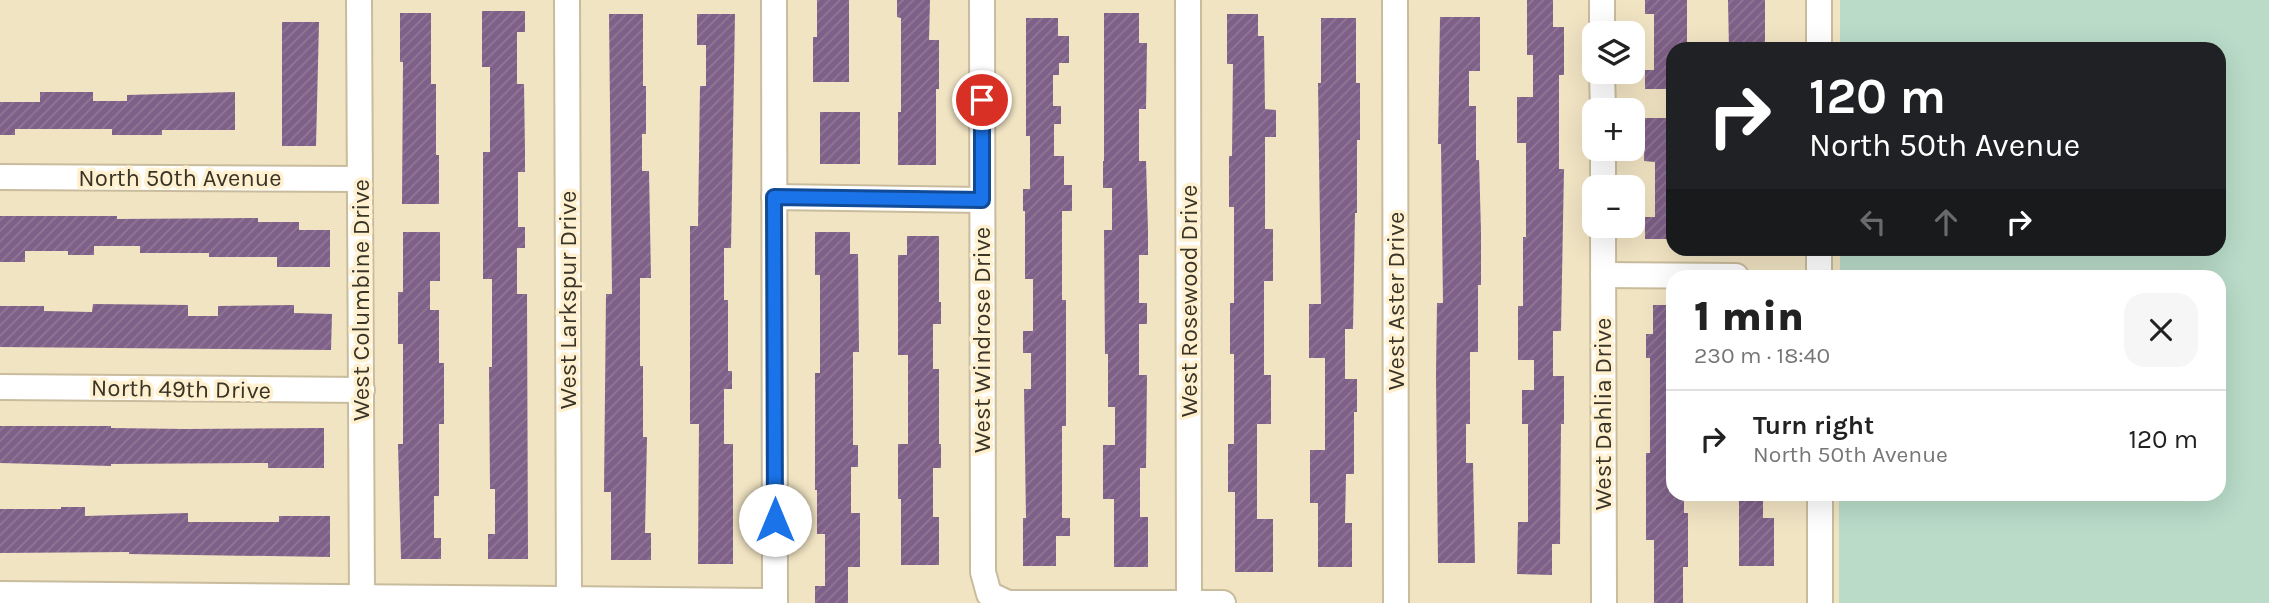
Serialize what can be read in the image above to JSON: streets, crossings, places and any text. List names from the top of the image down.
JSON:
{
  "streets": {
    "street": [
      "North 50th Avenue",
      "West Columbine Drive",
      "West Larkspur Drive",
      "West Rosewood Drive",
      "West Aster Drive",
      "West Windrose Drive",
      "North 49th Drive",
      "West Dahlia Drive"
    ]
  },
  "crossings": [
    ["North 50th Avenue", "West Columbine Drive"],
    ["West Columbine Drive", "North 49th Drive"],
    ["West Rosewood Drive", "West Windrose Drive"]
  ],
  "page": {
    "map_buttons": ["+", "−"],
    "turn": ["120 m", "North 50th Avenue"],
    "heading": ["1 min", "230 m · 18:40"],
    "list": [
      {
        "name": "Turn right",
        "note": "North 50th Avenue",
        "value": "120 m"
      }
    ]
  }
}
